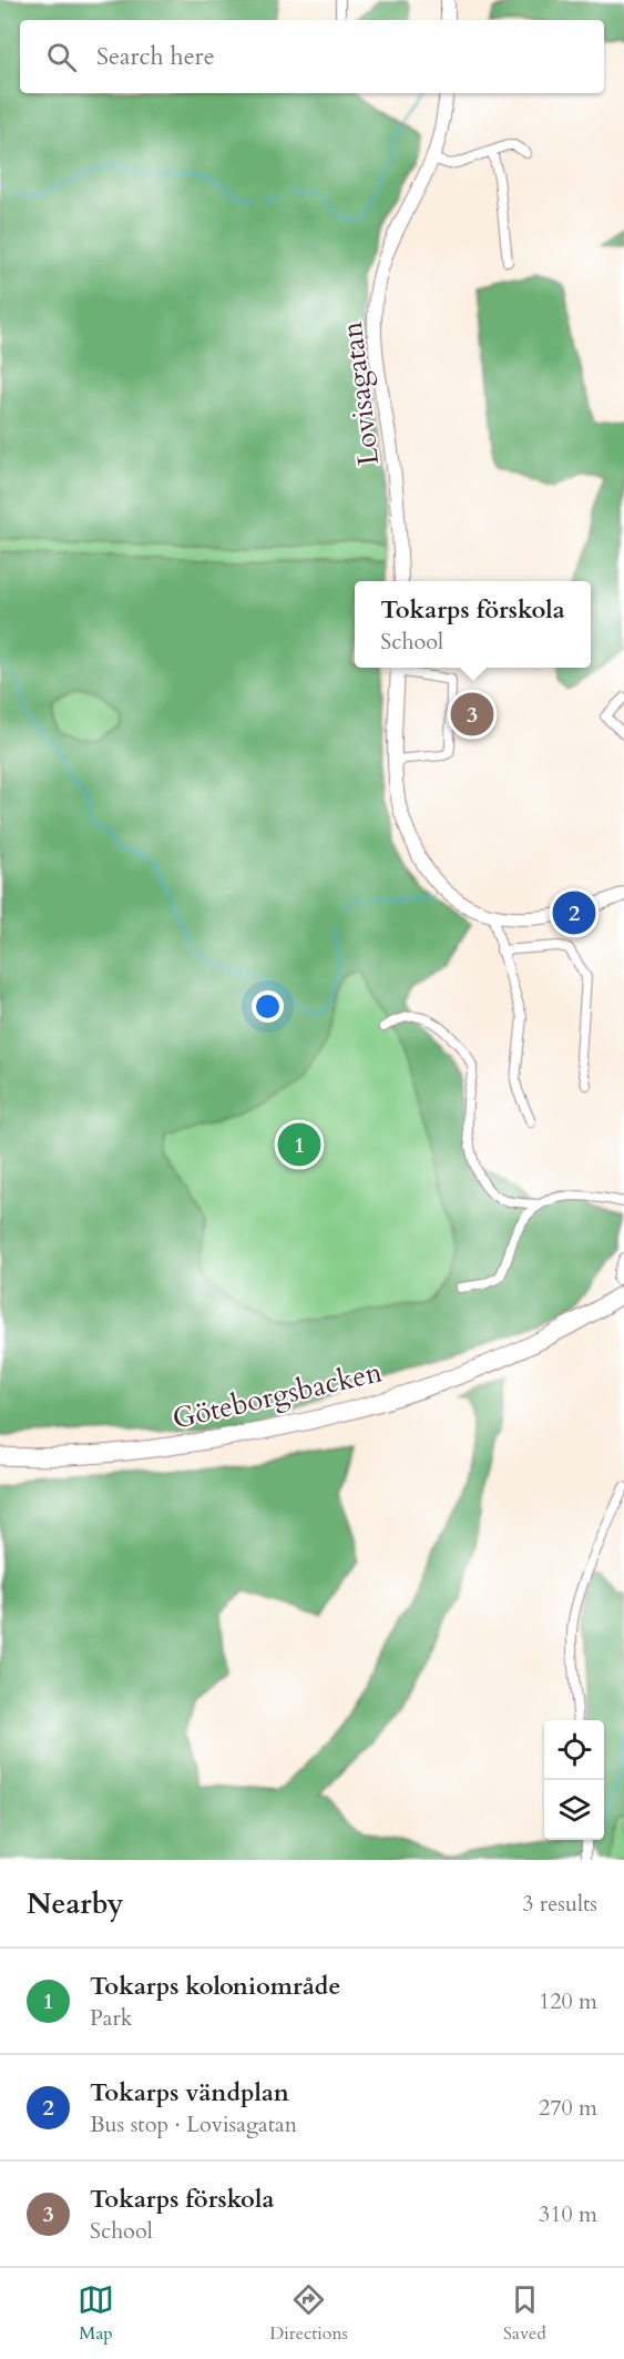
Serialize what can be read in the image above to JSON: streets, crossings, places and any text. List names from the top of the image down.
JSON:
{
  "streets": {
    "highway": ["Göteborgsbacken"],
    "street": ["Lovisagatan"]
  },
  "page": {
    "search": "Search here",
    "popup": ["Tokarps förskola", "School"],
    "pins": ["3", "2", "1"],
    "heading": ["Nearby", "3 results"],
    "list": [
      {
        "mark": "1",
        "name": "Tokarps koloniområde",
        "note": "Park",
        "value": "120 m"
      },
      {
        "mark": "2",
        "name": "Tokarps vändplan",
        "note": "Bus stop · Lovisagatan",
        "value": "270 m"
      },
      {
        "mark": "3",
        "name": "Tokarps förskola",
        "note": "School",
        "value": "310 m"
      }
    ],
    "nav": ["Map", "Directions", "Saved"]
  }
}
